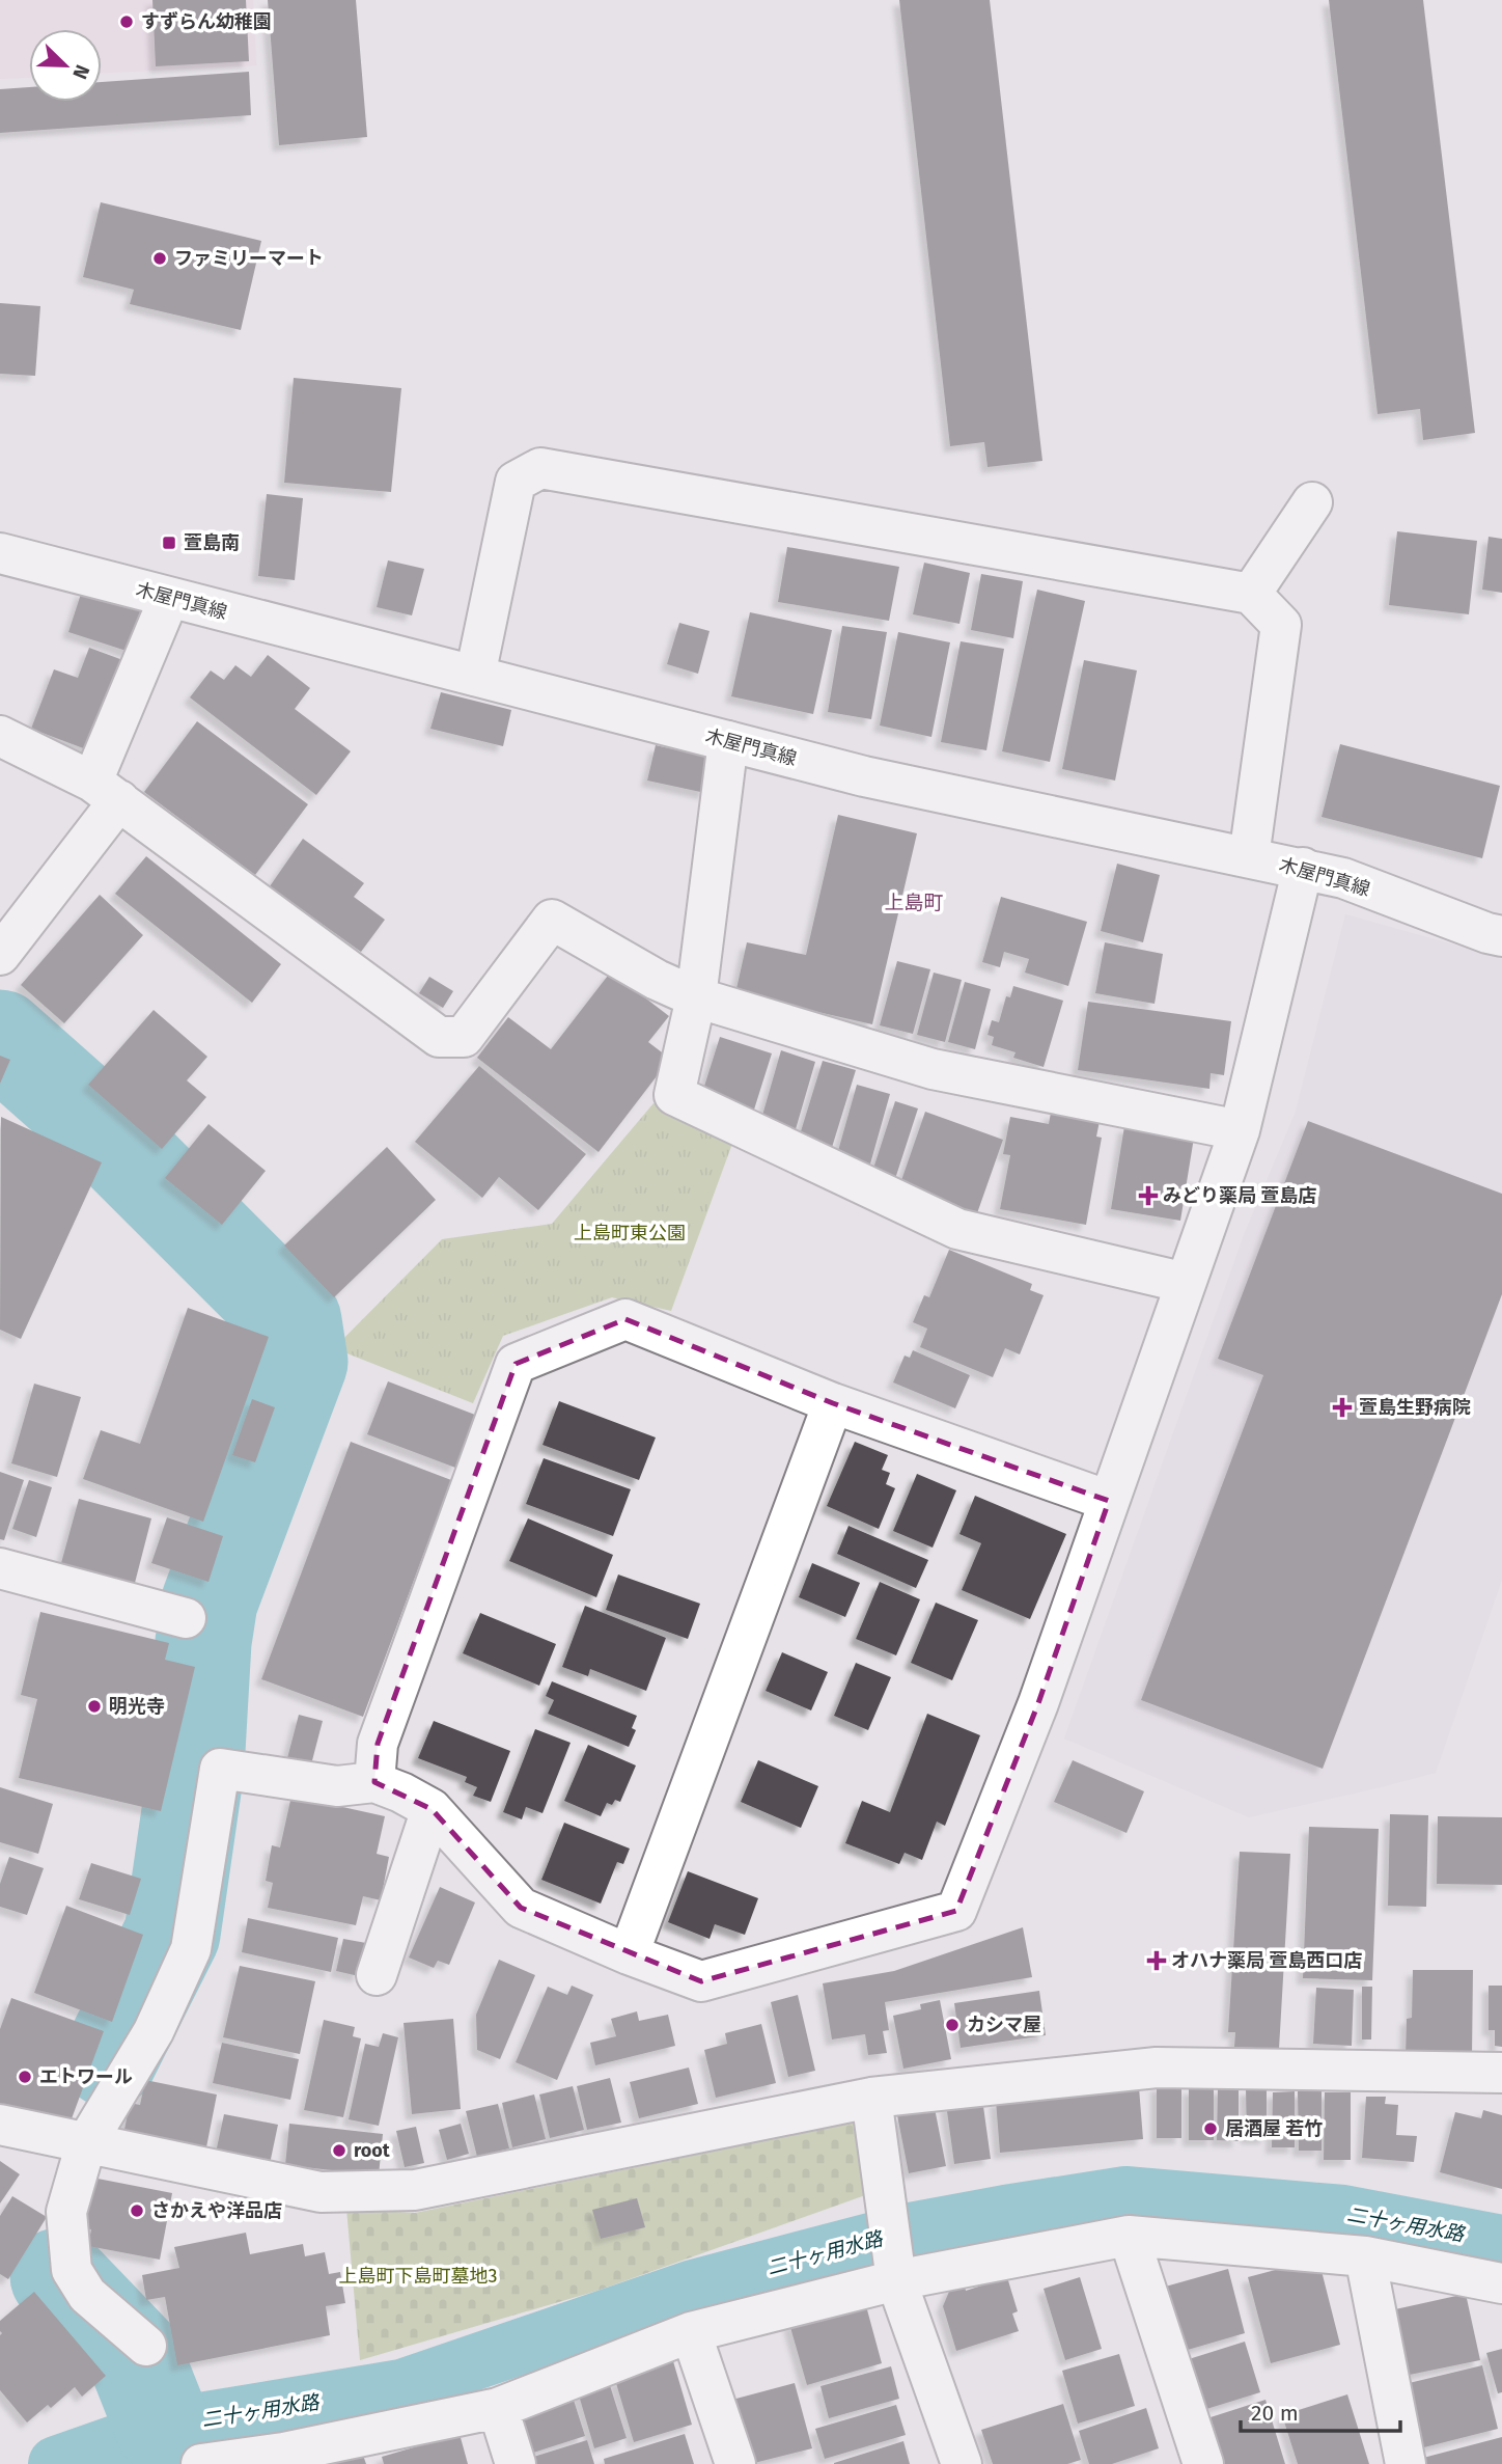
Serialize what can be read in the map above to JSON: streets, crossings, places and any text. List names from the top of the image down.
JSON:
{
  "streets": {
    "street": ["木屋門真線"]
  },
  "districts": ["上島町"],
  "water": ["二十ヶ用水路"],
  "parks": ["上島町東公園", "上島町下島町墓地3"],
  "places": {
    "other": [
      "すずらん幼稚園",
      "ファミリーマート",
      "明光寺",
      "カシマ屋",
      "エトワール",
      "居酒屋 若竹",
      "root",
      "さかえや洋品店"
    ],
    "transit": ["萱島南"],
    "health": ["みどり薬局 萱島店", "萱島生野病院", "オハナ薬局 萱島西口店"]
  },
  "scale_bar": "20 m",
  "north": "bottom right"
}
